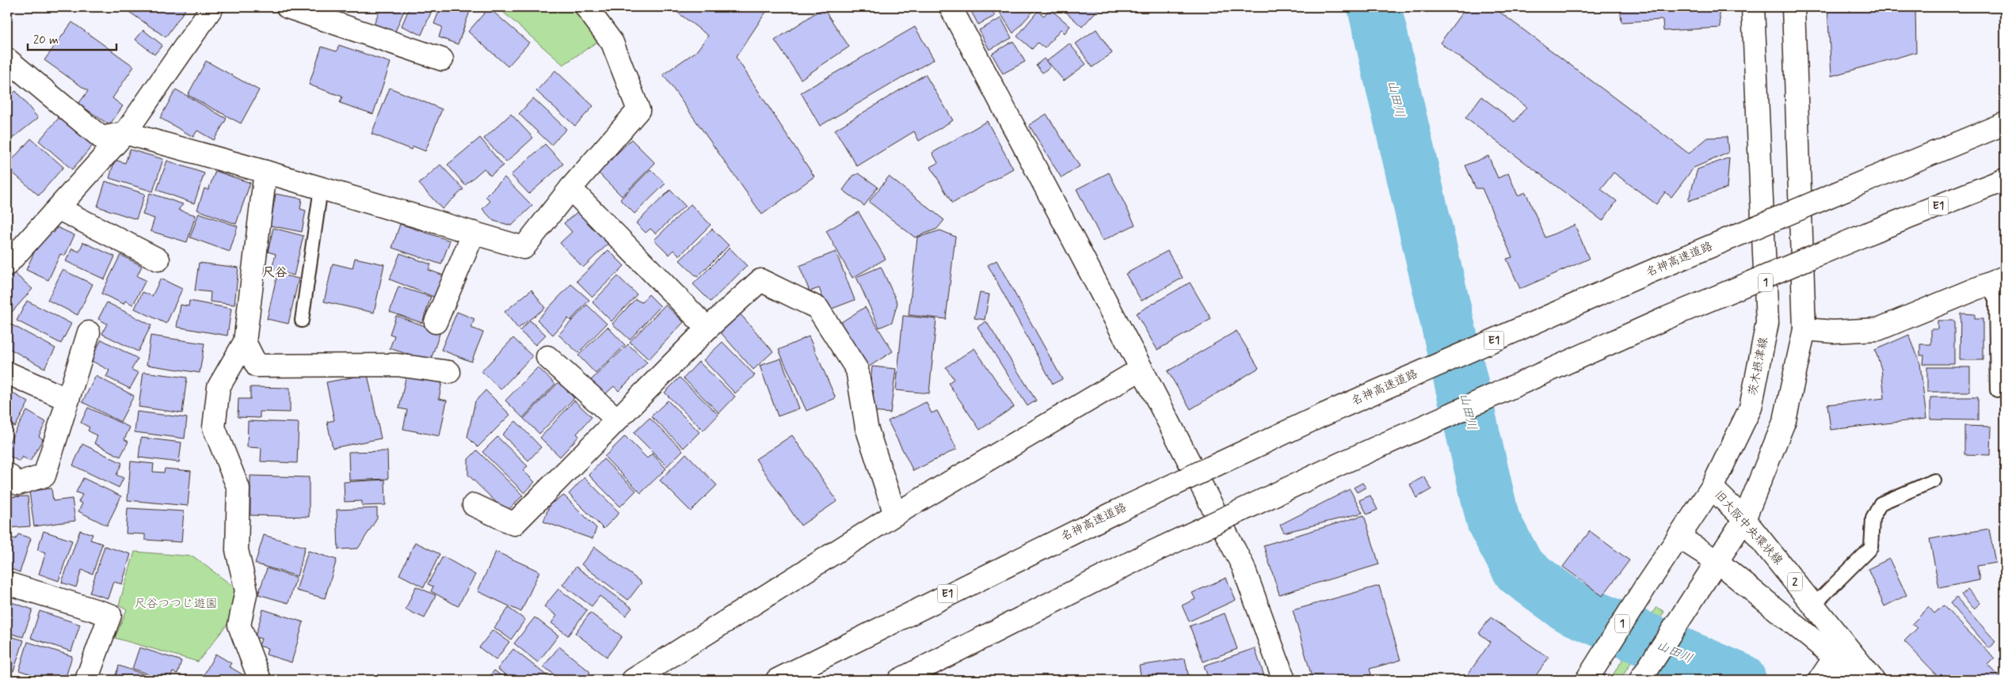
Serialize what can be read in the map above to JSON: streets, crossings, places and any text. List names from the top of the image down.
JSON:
{
  "streets": {
    "main road": [
      "E1",
      "名神高速道路",
      "1",
      "茨木摂津線",
      "旧大阪中央環状線",
      "2"
    ]
  },
  "crossings": [
    ["茨木摂津線", "旧大阪中央環状線"]
  ],
  "districts": ["尺谷"],
  "water": ["山田川"],
  "parks": ["尺谷つつじ遊園"],
  "scale_bar": "20 m"
}
